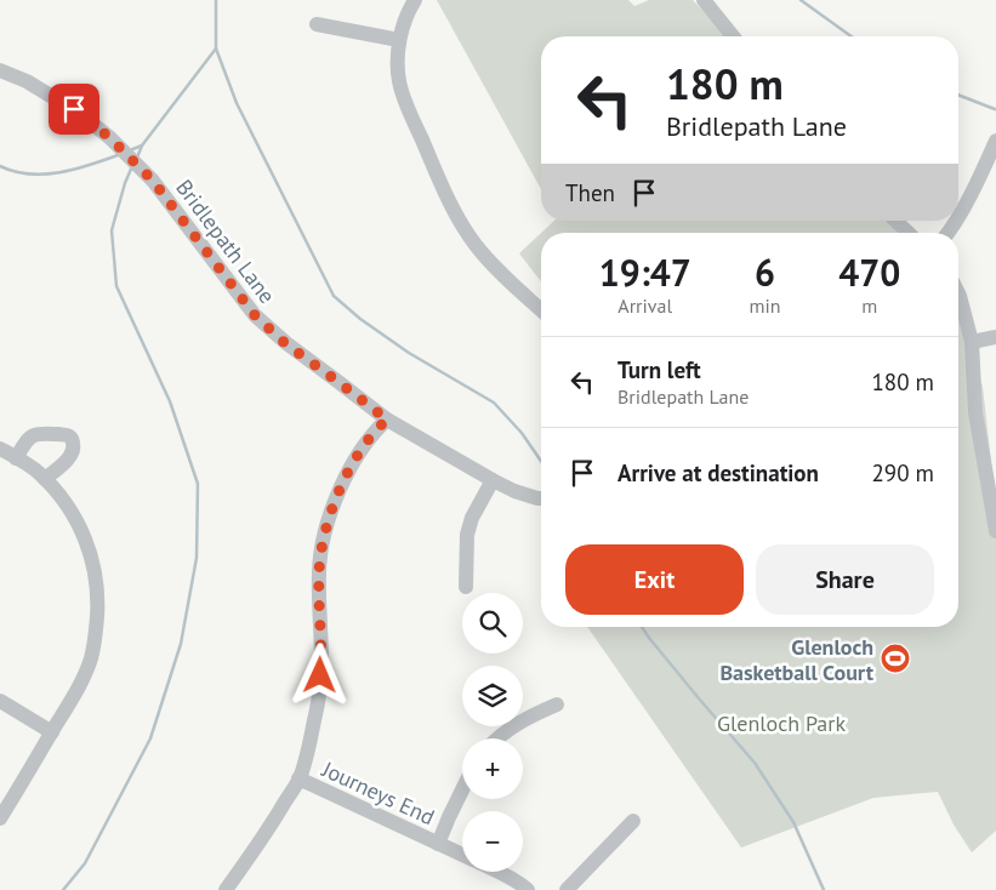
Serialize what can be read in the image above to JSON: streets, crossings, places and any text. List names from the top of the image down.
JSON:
{
  "streets": {
    "street": ["Bridlepath Lane", "Journeys End"]
  },
  "parks": ["Glenloch Park"],
  "places": {
    "sports": ["Glenloch Basketball Court"]
  },
  "page": {
    "turn": ["180 m", "Bridlepath Lane"],
    "then": "Then",
    "eta": [
      "19:47",
      "Arrival",
      "6",
      "min",
      "470",
      "m"
    ],
    "list": [
      {
        "name": "Turn left",
        "note": "Bridlepath Lane",
        "value": "180 m"
      },
      {
        "name": "Arrive at destination",
        "value": "290 m"
      }
    ],
    "buttons": ["Exit", "Share"],
    "map_buttons": ["+", "−"]
  }
}
